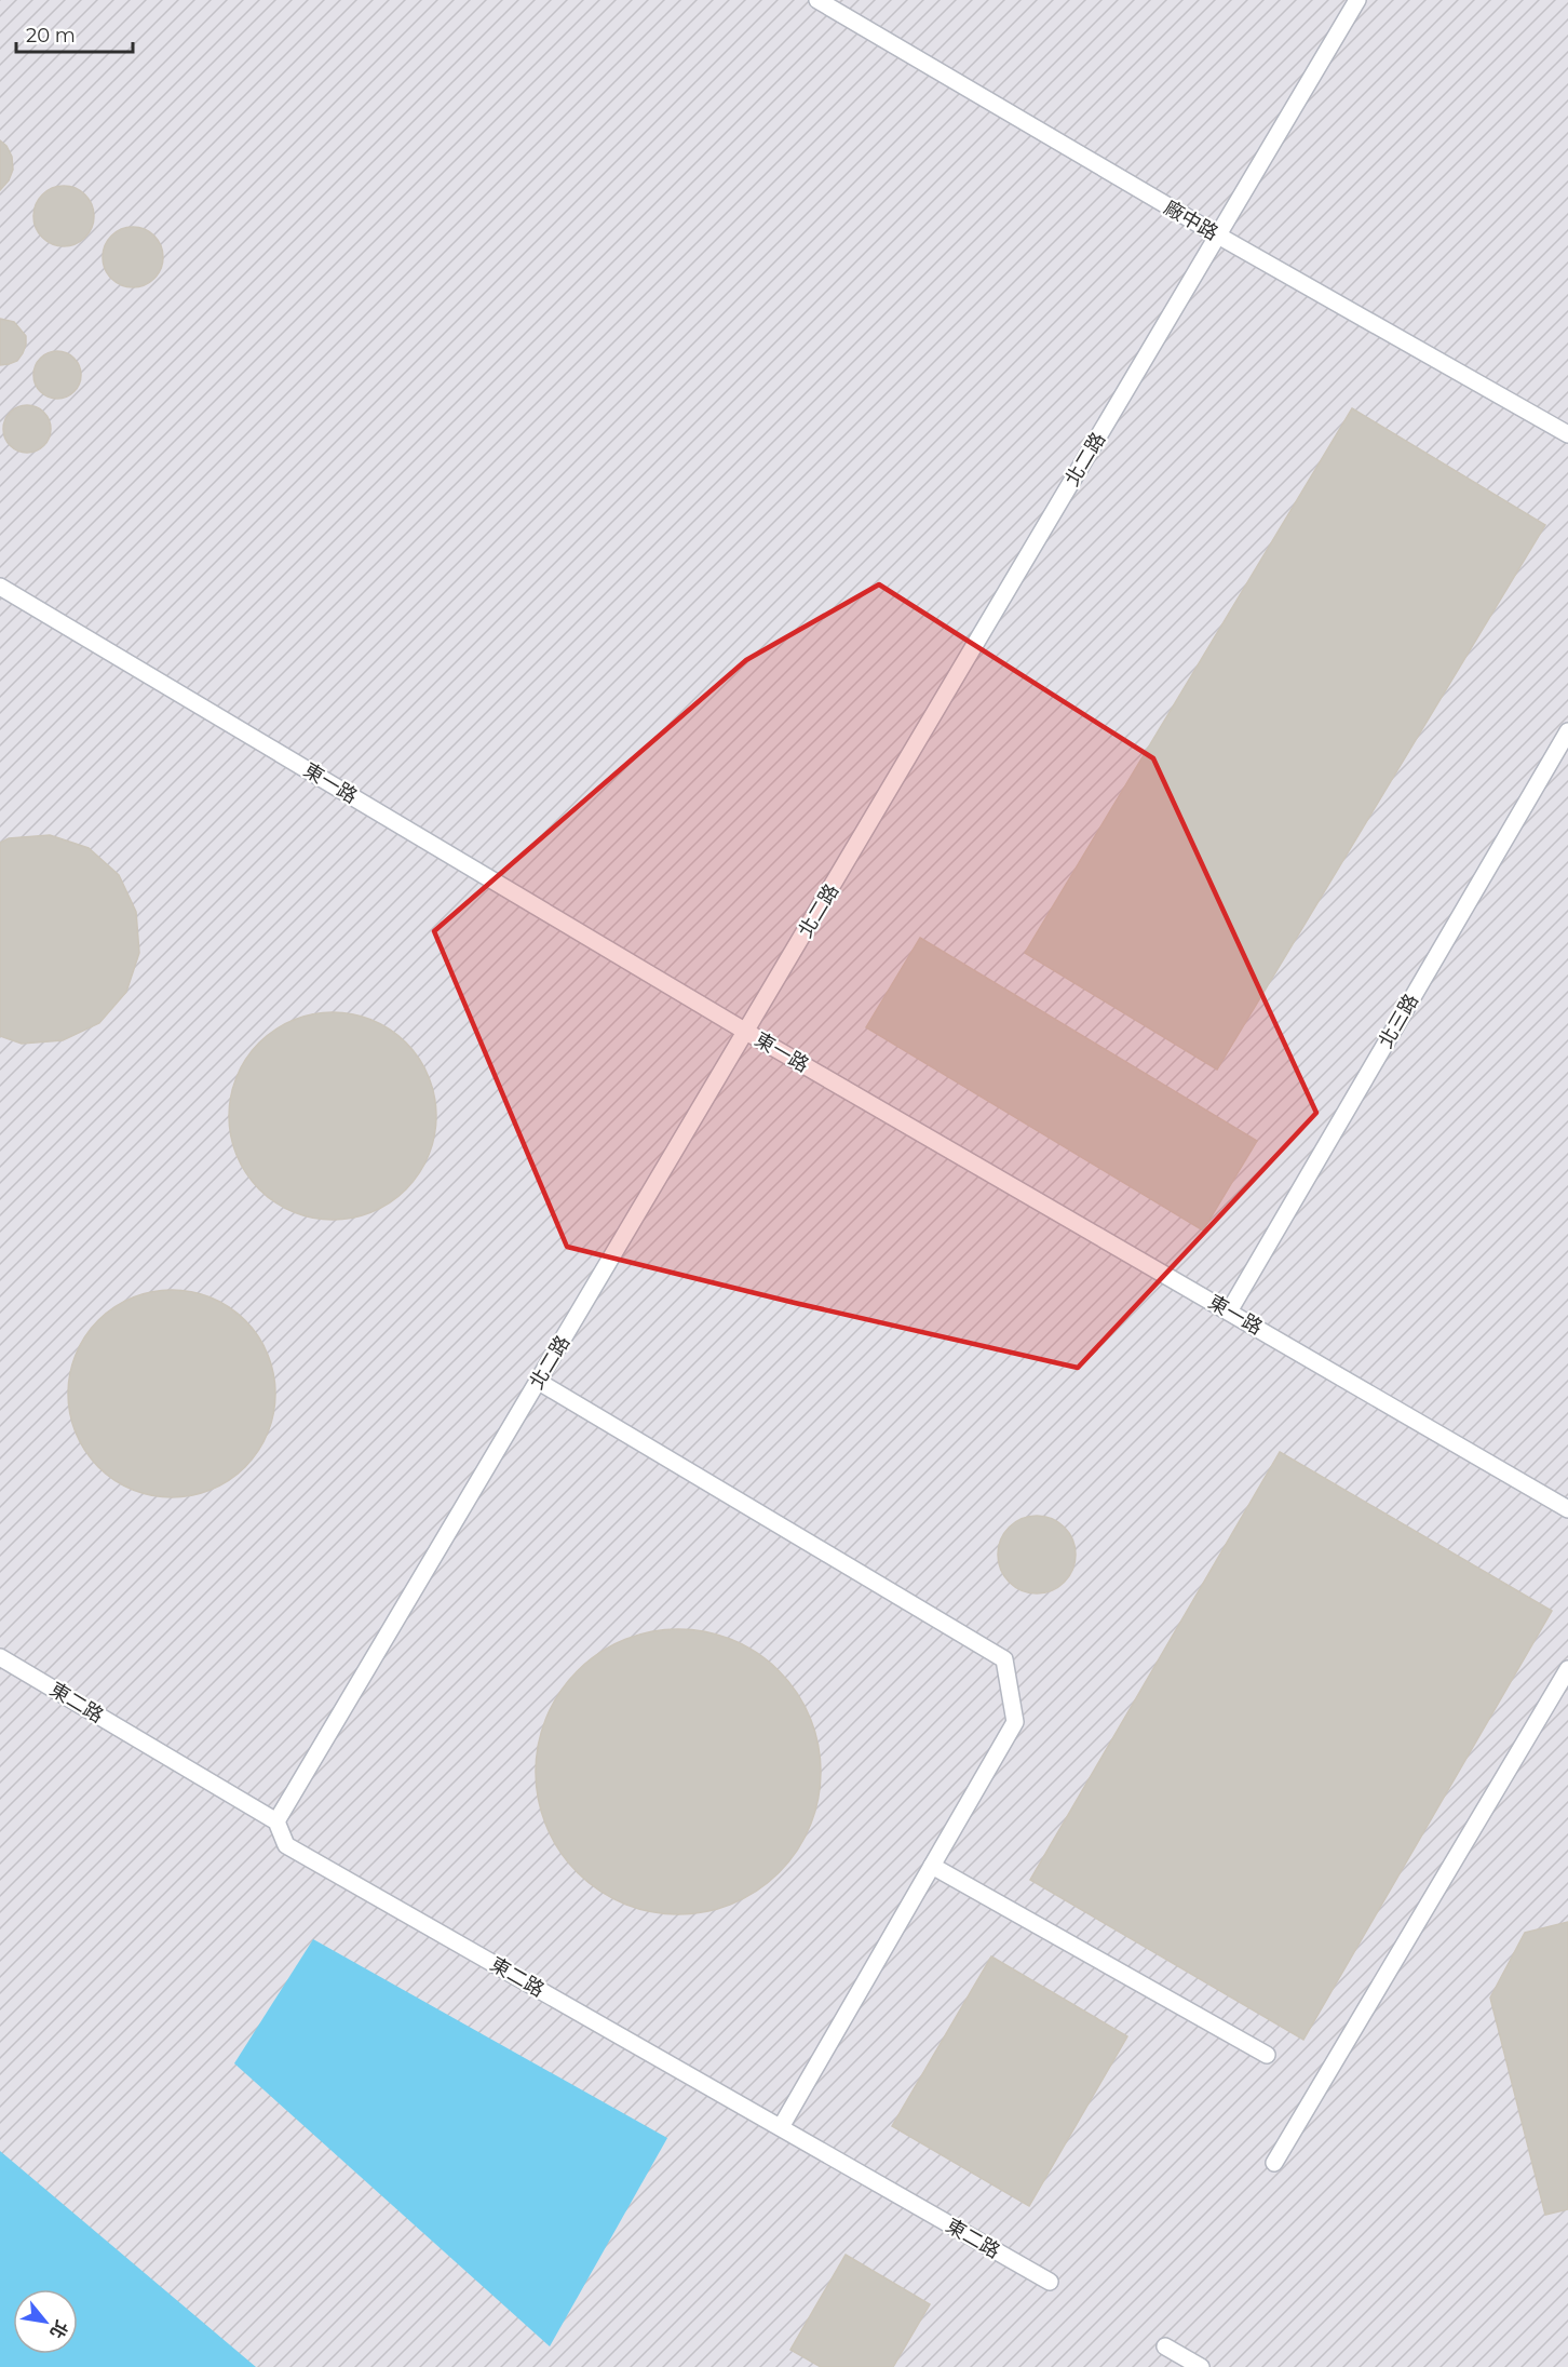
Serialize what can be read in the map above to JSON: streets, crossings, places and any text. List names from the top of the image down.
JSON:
{
  "streets": {
    "lane": [
      "廠中路",
      "北二路",
      "東一路",
      "北三路",
      "東二路"
    ]
  },
  "crossings": [
    ["廠中路", "北二路"],
    ["北二路", "東一路"],
    ["北二路", "東二路"],
    ["東一路", "北三路"]
  ],
  "scale_bar": "20 m",
  "north": "bottom right"
}
